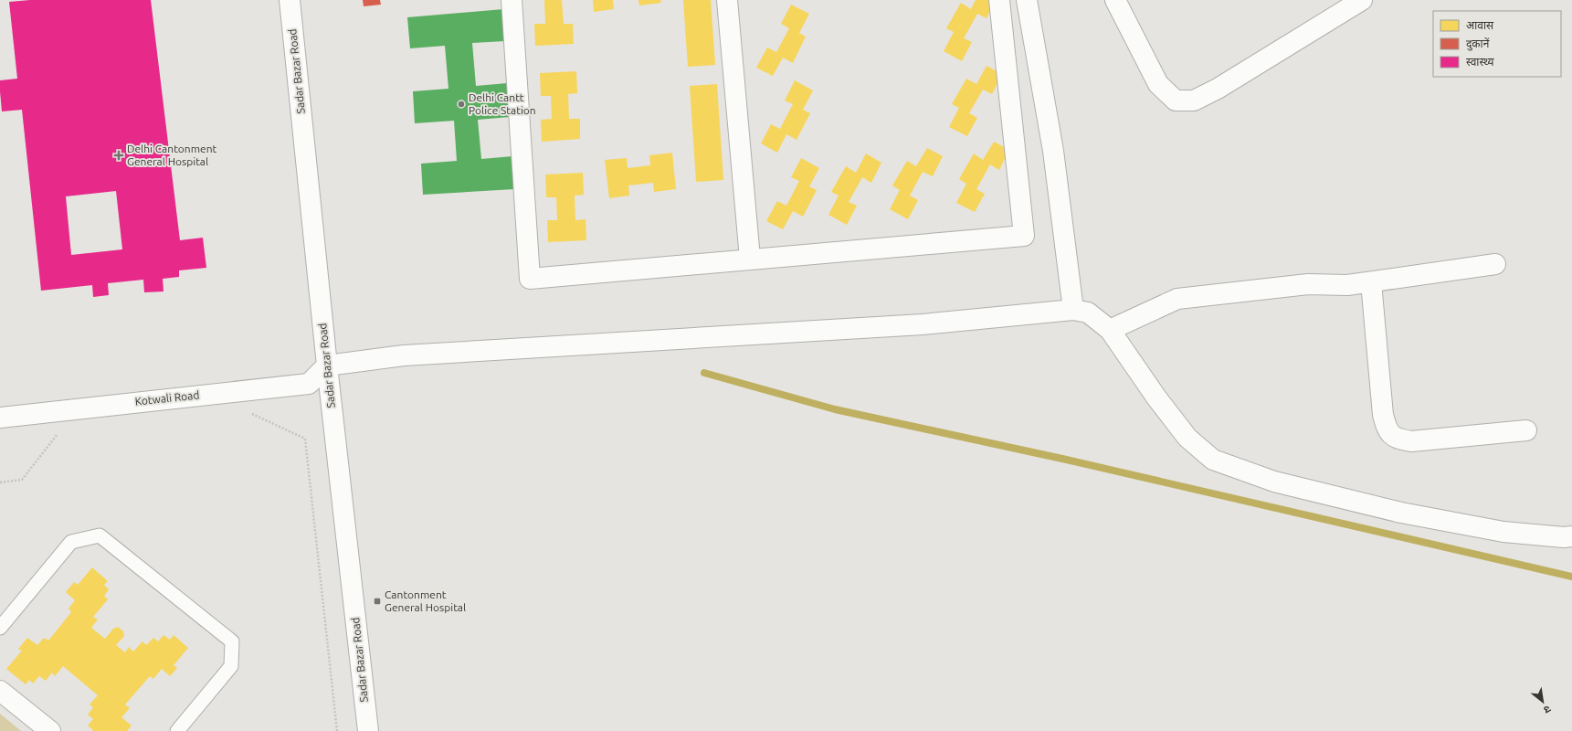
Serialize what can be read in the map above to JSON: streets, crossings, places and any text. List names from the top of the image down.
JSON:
{
  "streets": {
    "street": ["Sadar Bazar Road", "Kotwali Road"]
  },
  "crossings": [
    ["Sadar Bazar Road", "Kotwali Road"]
  ],
  "places": {
    "other": ["Delhi Cantt Police Station"],
    "health": ["Delhi Cantonment General Hospital"],
    "transit": ["Cantonment General Hospital"]
  },
  "legend": ["आवास", "दुकानें", "स्वास्थ्य"],
  "north": "bottom right"
}
